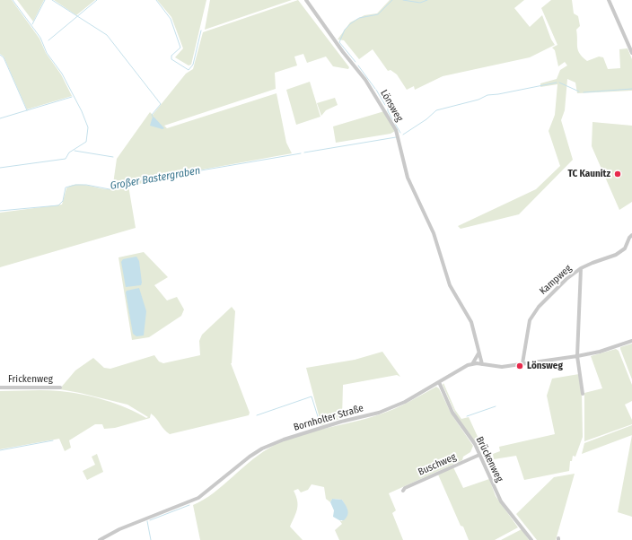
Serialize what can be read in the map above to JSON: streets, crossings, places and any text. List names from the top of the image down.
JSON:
{
  "streets": {
    "street": [
      "Lönsweg",
      "Kampweg",
      "Frickenweg",
      "Bornholter Straße",
      "Brückenweg",
      "Buschweg"
    ]
  },
  "crossings": [
    ["Lönsweg", "Bornholter Straße"],
    ["Kampweg", "Bornholter Straße"],
    ["Bornholter Straße", "Brückenweg"],
    ["Brückenweg", "Buschweg"]
  ],
  "water": ["Großer Bastergraben"],
  "places": ["TC Kaunitz", "Lönsweg"]
}
